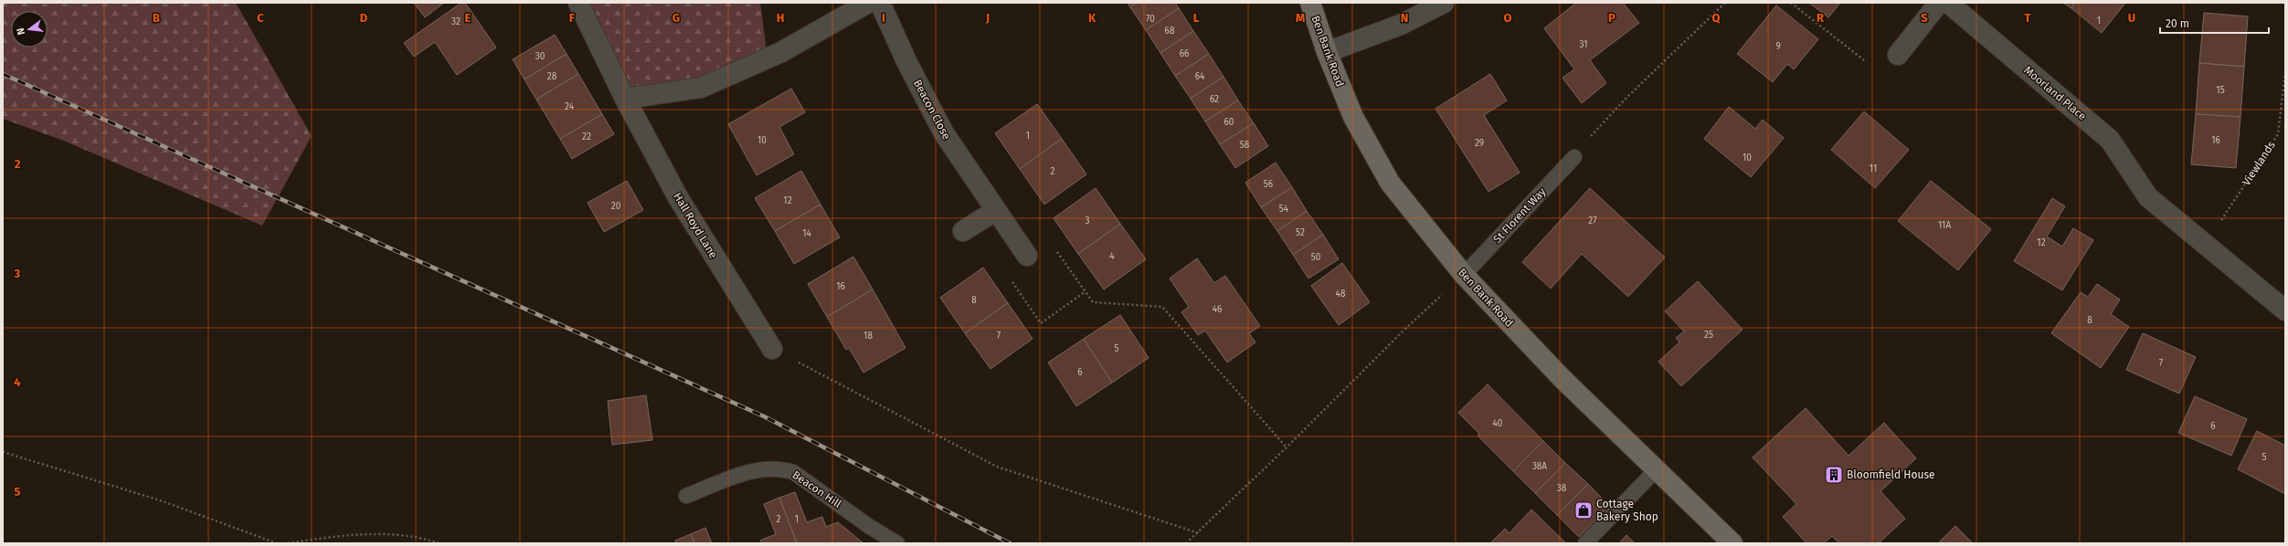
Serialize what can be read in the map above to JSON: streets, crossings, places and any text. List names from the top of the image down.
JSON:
{
  "streets": {
    "main road": ["Ben Bank Road"],
    "street": ["Moorland Place", "Beacon Close", "Hall Royd Lane"],
    "lane": ["St Florent Way", "Beacon Hill"],
    "path": ["Viewlands"]
  },
  "crossings": [
    ["Ben Bank Road", "St Florent Way"],
    ["Moorland Place", "Viewlands"]
  ],
  "places": {
    "building": ["Bloomfield House"],
    "shop": ["Cottage Bakery Shop"]
  },
  "house_numbers": [
    "70",
    "1",
    "32",
    "68",
    "31",
    "9",
    "66",
    "30",
    "28",
    "64",
    "15",
    "62",
    "24",
    "60",
    "1",
    "22",
    "10",
    "16",
    "29",
    "58",
    "10",
    "11",
    "2",
    "56",
    "12",
    "20",
    "54",
    "3",
    "27",
    "11A",
    "52",
    "14",
    "12",
    "4",
    "50",
    "16",
    "48",
    "8",
    "46",
    "8",
    "25",
    "18",
    "7",
    "5",
    "7",
    "6",
    "40",
    "6",
    "5",
    "38A",
    "38",
    "2",
    "1"
  ],
  "scale_bar": "20 m",
  "north": "left",
  "grid": {
    "columns": [
      "B",
      "C",
      "D",
      "E",
      "F",
      "G",
      "H",
      "I",
      "J",
      "K",
      "L",
      "M",
      "N",
      "O",
      "P",
      "Q",
      "R",
      "S",
      "T",
      "U"
    ],
    "rows": [
      "2",
      "3",
      "4",
      "5"
    ]
  }
}
